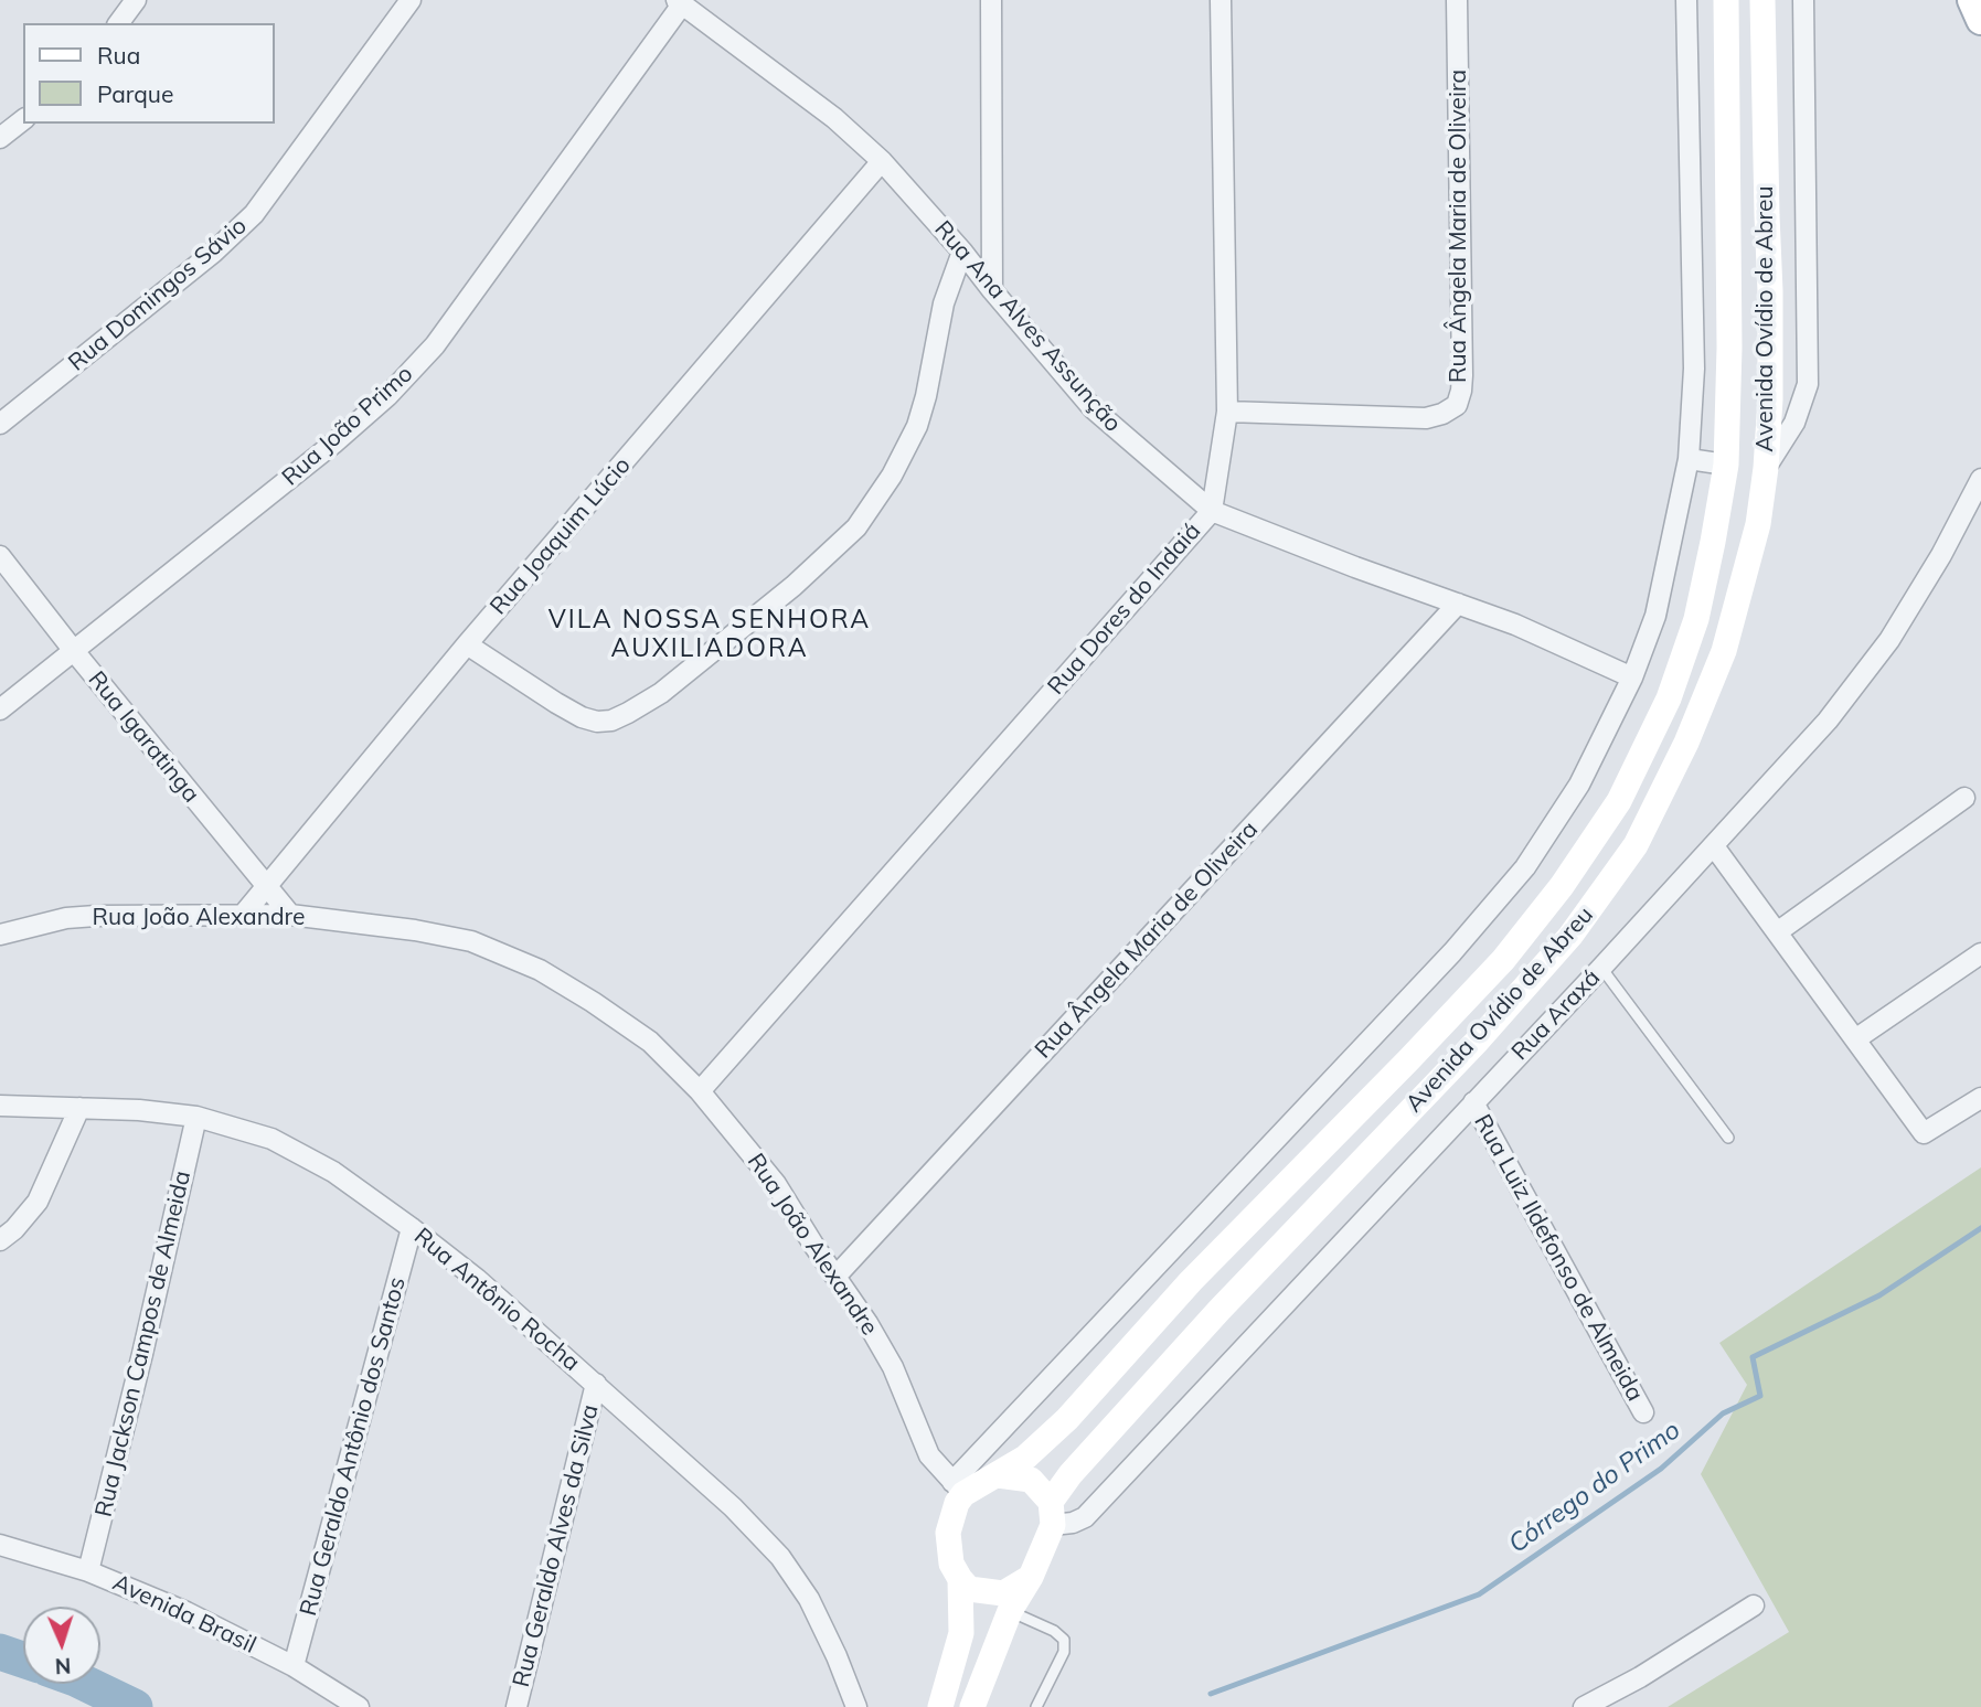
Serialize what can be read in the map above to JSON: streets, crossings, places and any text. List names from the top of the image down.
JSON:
{
  "streets": {
    "main road": ["Avenida Ovídio de Abreu"],
    "street": [
      "Rua Ângela Maria de Oliveira",
      "Rua Domingos Sávio",
      "Rua Ana Alves Assunção",
      "Rua João Primo",
      "Rua Joaquim Lúcio",
      "Rua Dores do Indaiá",
      "Rua Igaratinga",
      "Rua João Alexandre",
      "Rua Araxá",
      "Rua Luiz Ildefonso de Almeida",
      "Rua Antônio Rocha",
      "Rua Jackson Campos de Almeida",
      "Rua Geraldo Antônio dos Santos",
      "Rua Geraldo Alves da Silva",
      "Avenida Brasil"
    ]
  },
  "crossings": [
    ["Rua Ângela Maria de Oliveira", "Rua Ana Alves Assunção"],
    ["Rua Ângela Maria de Oliveira", "Rua Dores do Indaiá"],
    ["Rua Ângela Maria de Oliveira", "Rua João Alexandre"],
    ["Avenida Ovídio de Abreu", "Rua João Alexandre"],
    ["Avenida Ovídio de Abreu", "Rua Araxá"],
    ["Rua Ana Alves Assunção", "Rua João Primo"],
    ["Rua Ana Alves Assunção", "Rua Joaquim Lúcio"],
    ["Rua Ana Alves Assunção", "Rua Dores do Indaiá"],
    ["Rua João Primo", "Rua Igaratinga"],
    ["Rua Joaquim Lúcio", "Rua Igaratinga"],
    ["Rua Joaquim Lúcio", "Rua João Alexandre"],
    ["Rua Dores do Indaiá", "Rua João Alexandre"],
    ["Rua Igaratinga", "Rua João Alexandre"],
    ["Rua João Alexandre", "Rua Araxá"],
    ["Rua Araxá", "Rua Luiz Ildefonso de Almeida"],
    ["Rua Antônio Rocha", "Rua Jackson Campos de Almeida"],
    ["Rua Antônio Rocha", "Rua Geraldo Antônio dos Santos"],
    ["Rua Antônio Rocha", "Rua Geraldo Alves da Silva"],
    ["Rua Jackson Campos de Almeida", "Avenida Brasil"],
    ["Rua Geraldo Antônio dos Santos", "Avenida Brasil"]
  ],
  "districts": ["VILA NOSSA SENHORA AUXILIADORA"],
  "water": ["Córrego do Primo"],
  "legend": ["Rua", "Parque"],
  "north": "bottom"
}
